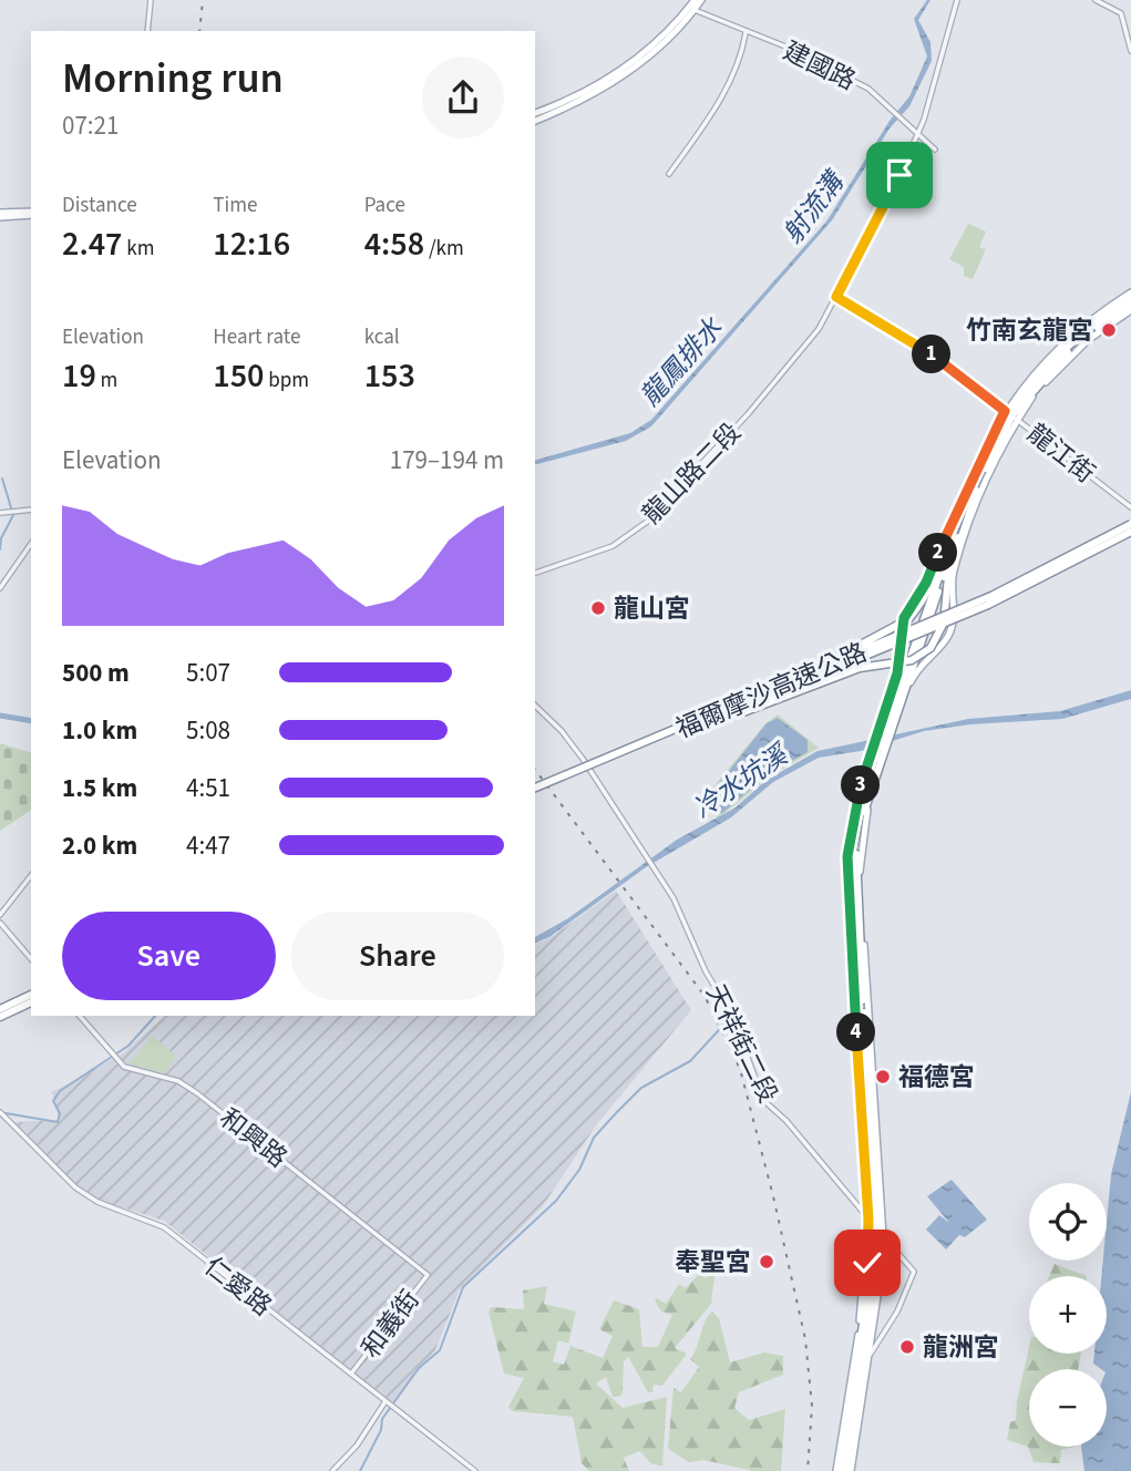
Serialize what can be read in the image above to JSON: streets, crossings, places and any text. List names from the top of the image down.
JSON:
{
  "streets": {
    "highway": ["福爾摩沙高速公路"],
    "street": [
      "建國路",
      "龍江街",
      "龍山路二段",
      "天祥街二段",
      "和興路",
      "仁愛路",
      "和義街"
    ]
  },
  "crossings": [
    ["建國路", "龍山路二段"],
    ["龍江街", "龍山路二段"],
    ["和興路", "和義街"],
    ["仁愛路", "和義街"]
  ],
  "water": ["射流溝", "龍鳳排水", "冷水坑溪"],
  "places": [
    "竹南玄龍宮",
    "龍山宮",
    "福德宮",
    "奉聖宮",
    "龍洲宮"
  ],
  "page": {
    "heading": ["Morning run", "07:21"],
    "stats": [
      ["Distance", "2.47 km"],
      ["Time", "12:16"],
      ["Pace", "4:58 /km"],
      ["Elevation", "19 m"],
      ["Heart rate", "150 bpm"],
      ["kcal", "153"]
    ],
    "pins": [
      "1",
      "2",
      "3",
      "4"
    ],
    "chart": ["Elevation", "179–194 m"],
    "list": [
      {
        "name": "500 m",
        "note": "5:07"
      },
      {
        "name": "1.0 km",
        "note": "5:08"
      },
      {
        "name": "1.5 km",
        "note": "4:51"
      },
      {
        "name": "2.0 km",
        "note": "4:47"
      }
    ],
    "buttons": ["Save", "Share"],
    "map_buttons": ["+", "−"]
  }
}
